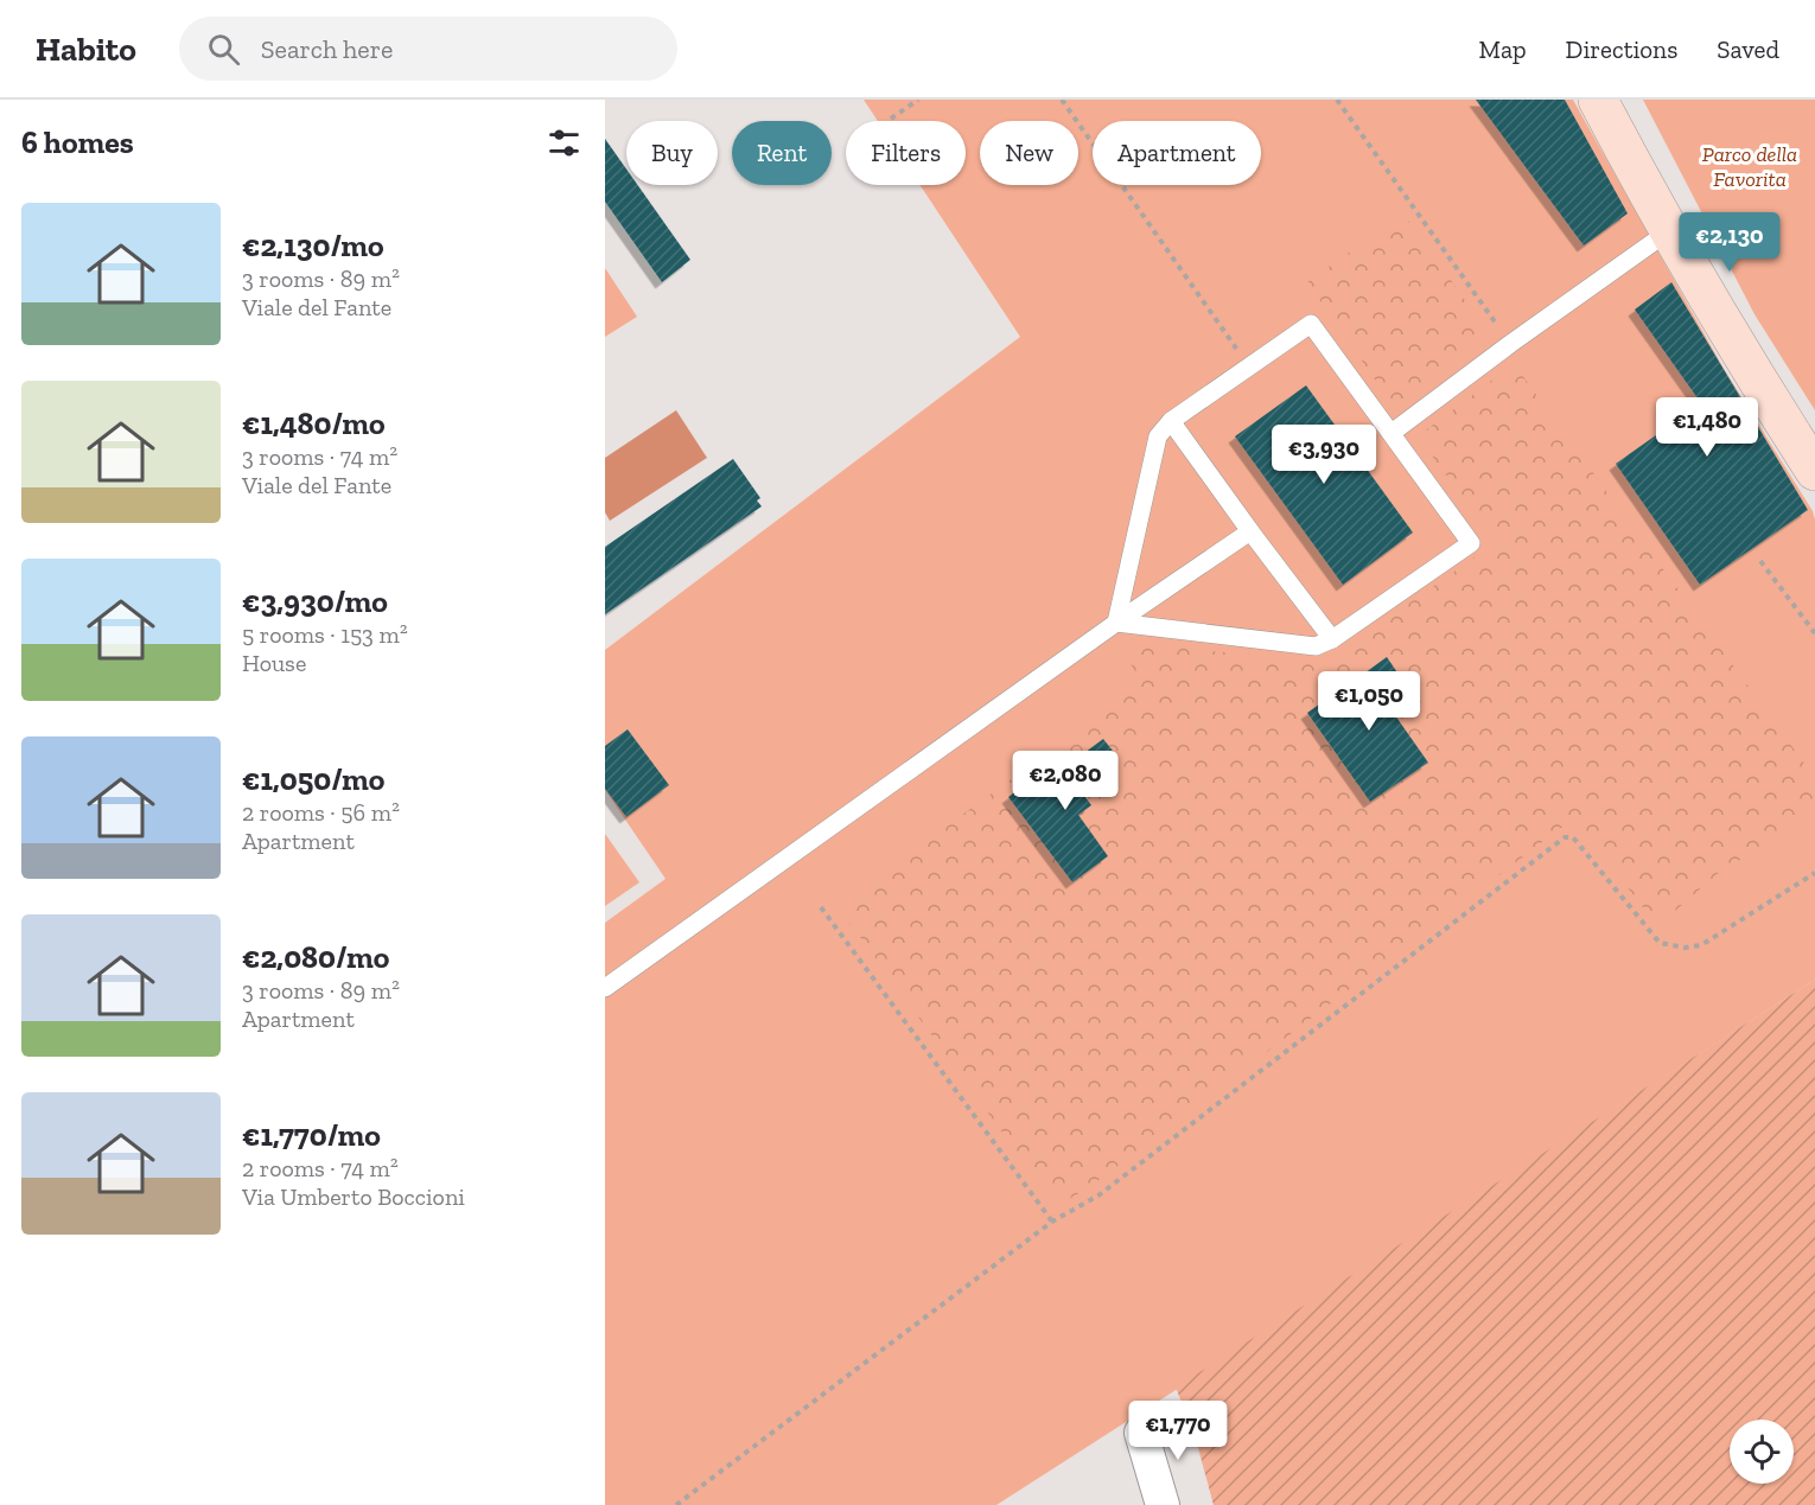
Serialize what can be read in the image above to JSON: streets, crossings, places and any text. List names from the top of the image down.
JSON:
{
  "parks": ["Parco della Favorita"],
  "page": {
    "header": "Habito",
    "search": "Search here",
    "nav": ["Map", "Directions", "Saved"],
    "heading": "6 homes",
    "chip": [
      "Buy",
      "Rent",
      "Filters",
      "New",
      "Apartment"
    ],
    "list": [
      {
        "name": "€2,130/mo",
        "note": "3 rooms · 89 m² · Viale del Fante"
      },
      {
        "name": "€1,480/mo",
        "note": "3 rooms · 74 m² · Viale del Fante"
      },
      {
        "name": "€3,930/mo",
        "note": "5 rooms · 153 m² · House"
      },
      {
        "name": "€1,050/mo",
        "note": "2 rooms · 56 m² · Apartment"
      },
      {
        "name": "€2,080/mo",
        "note": "3 rooms · 89 m² · Apartment"
      },
      {
        "name": "€1,770/mo",
        "note": "2 rooms · 74 m² · Via Umberto Boccioni"
      }
    ],
    "price": [
      "€2,130",
      "€1,480",
      "€3,930",
      "€1,050",
      "€2,080",
      "€1,770"
    ]
  }
}
